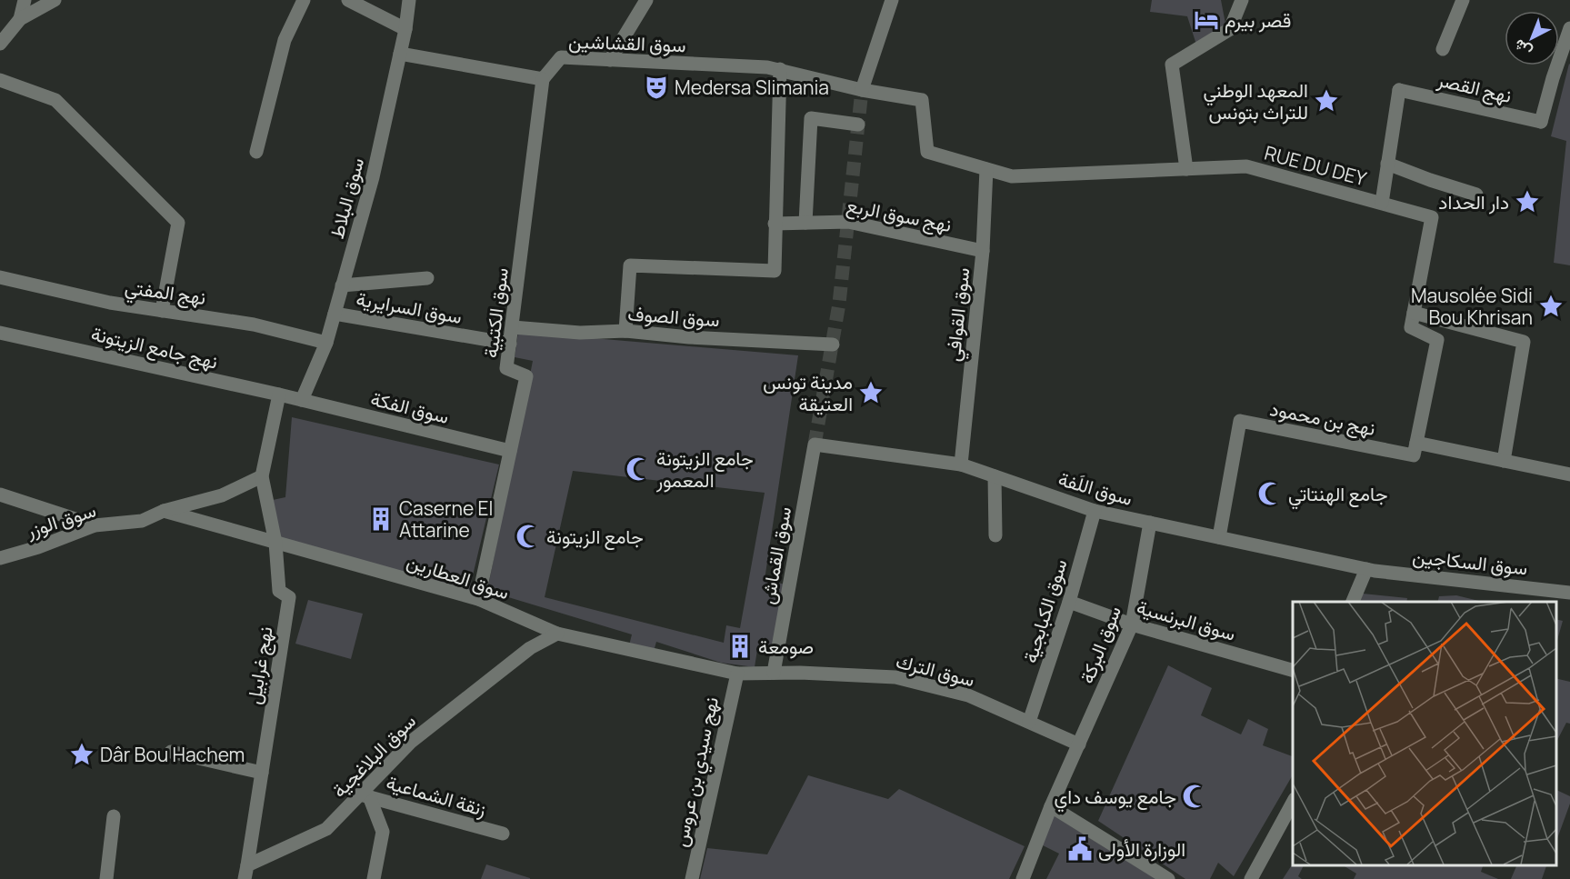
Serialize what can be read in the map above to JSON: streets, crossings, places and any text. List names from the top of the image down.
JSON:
{
  "streets": {
    "street": [
      "سوق القشاشين",
      "نهج القصر",
      "RUE DU DEY",
      "سوق البلاط",
      "نهج سوق الربع",
      "نهج المفتي",
      "سوق السرايرية",
      "سوق الكتبية",
      "سوق القوافي",
      "سوق الصوف",
      "نهج جامع الزيتونة",
      "سوق الفكة",
      "نهج بن محمود",
      "سوق اللَفة",
      "سوق الوزر",
      "سوق القماش",
      "سوق السكاجين",
      "سوق العطارين",
      "سوق الكبابجية",
      "سوق البرنسية",
      "سوق البركة",
      "نهج غرابيل",
      "سوق الترك",
      "سوق البلاغجية",
      "نهج سيدي بن عروس",
      "زنقة الشماعية"
    ]
  },
  "crossings": [
    ["سوق القشاشين", "RUE DU DEY"],
    ["سوق القشاشين", "سوق الكتبية"],
    ["سوق القشاشين", "سوق القوافي"],
    ["RUE DU DEY", "سوق القوافي"],
    ["سوق البلاط", "نهج المفتي"],
    ["سوق البلاط", "سوق السرايرية"],
    ["سوق البلاط", "نهج جامع الزيتونة"],
    ["سوق البلاط", "سوق الفكة"],
    ["نهج سوق الربع", "سوق القوافي"],
    ["سوق السرايرية", "سوق الكتبية"],
    ["سوق الكتبية", "سوق الصوف"],
    ["سوق الكتبية", "سوق الفكة"],
    ["سوق الكتبية", "سوق العطارين"],
    ["سوق القوافي", "سوق اللَفة"],
    ["نهج جامع الزيتونة", "سوق الفكة"],
    ["نهج جامع الزيتونة", "نهج غرابيل"],
    ["نهج بن محمود", "سوق اللَفة"],
    ["سوق اللَفة", "سوق القماش"],
    ["سوق اللَفة", "سوق السكاجين"],
    ["سوق اللَفة", "سوق الكبابجية"],
    ["سوق اللَفة", "سوق البركة"],
    ["سوق الوزر", "سوق العطارين"],
    ["سوق القماش", "سوق العطارين"],
    ["سوق القماش", "سوق الترك"],
    ["سوق العطارين", "نهج غرابيل"],
    ["سوق العطارين", "سوق الترك"],
    ["سوق العطارين", "سوق البلاغجية"],
    ["سوق العطارين", "نهج سيدي بن عروس"],
    ["سوق الكبابجية", "سوق البرنسية"],
    ["سوق الكبابجية", "سوق الترك"],
    ["سوق البرنسية", "سوق البركة"],
    ["سوق البركة", "سوق الترك"],
    ["نهج غرابيل", "سوق البلاغجية"],
    ["سوق البلاغجية", "زنقة الشماعية"]
  ],
  "places": {
    "hotel": ["قصر بيرم"],
    "theatre": ["Medersa Slimania"],
    "place": [
      "المعهد الوطني للتراث بتونس",
      "دار الحداد",
      "Mausolée Sidi Bou Khrisan",
      "مدينة تونس العتيقة",
      "Dâr Bou Hachem"
    ],
    "mosque": [
      "جامع الزيتونة المعمور",
      "جامع الهنتاتي",
      "جامع الزيتونة",
      "جامع يوسف داي"
    ],
    "building": ["Caserne El Attarine", "صومعة"],
    "public building": ["الوزارة الأولى"]
  },
  "north": "bottom left"
}
